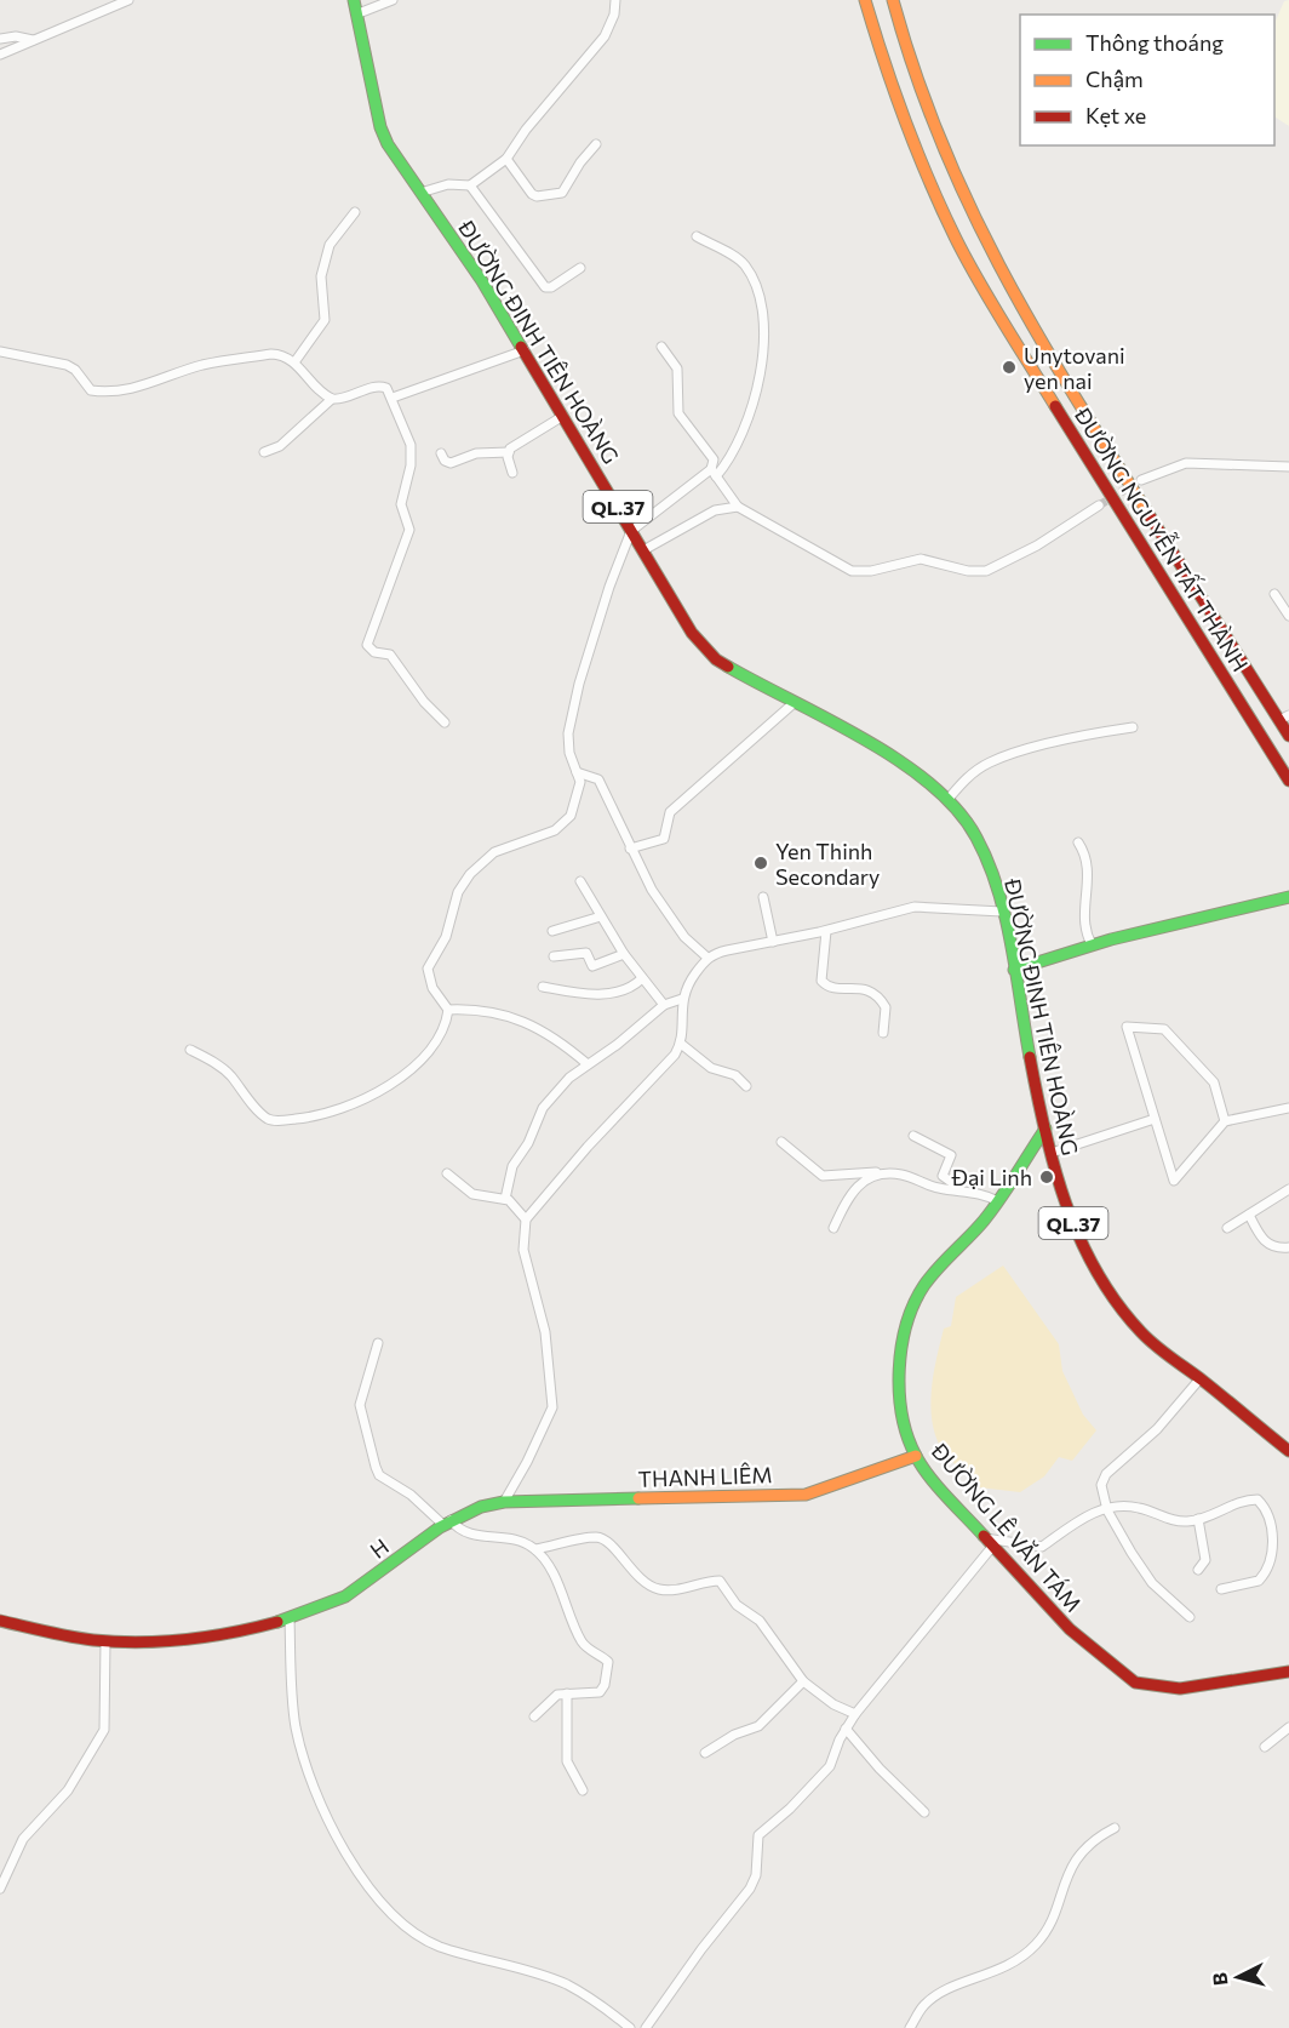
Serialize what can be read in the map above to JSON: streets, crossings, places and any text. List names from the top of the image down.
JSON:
{
  "streets": {
    "main road": [
      "ĐƯỜNG ĐINH TIÊN HOÀNG",
      "QL.37",
      "ĐƯỜNG NGUYỄN TẤT THÀNH",
      "THANH LIÊM",
      "ĐƯỜNG LÊ VĂN TÁM",
      "H"
    ]
  },
  "crossings": [
    ["ĐƯỜNG ĐINH TIÊN HOÀNG", "ĐƯỜNG LÊ VĂN TÁM"],
    ["THANH LIÊM", "ĐƯỜNG LÊ VĂN TÁM"],
    ["THANH LIÊM", "H"]
  ],
  "places": ["Unytovani yen nai", "Yen Thinh Secondary", "Đại Linh"],
  "legend": ["Thông thoáng", "Chậm", "Kẹt xe"],
  "north": "left"
}
